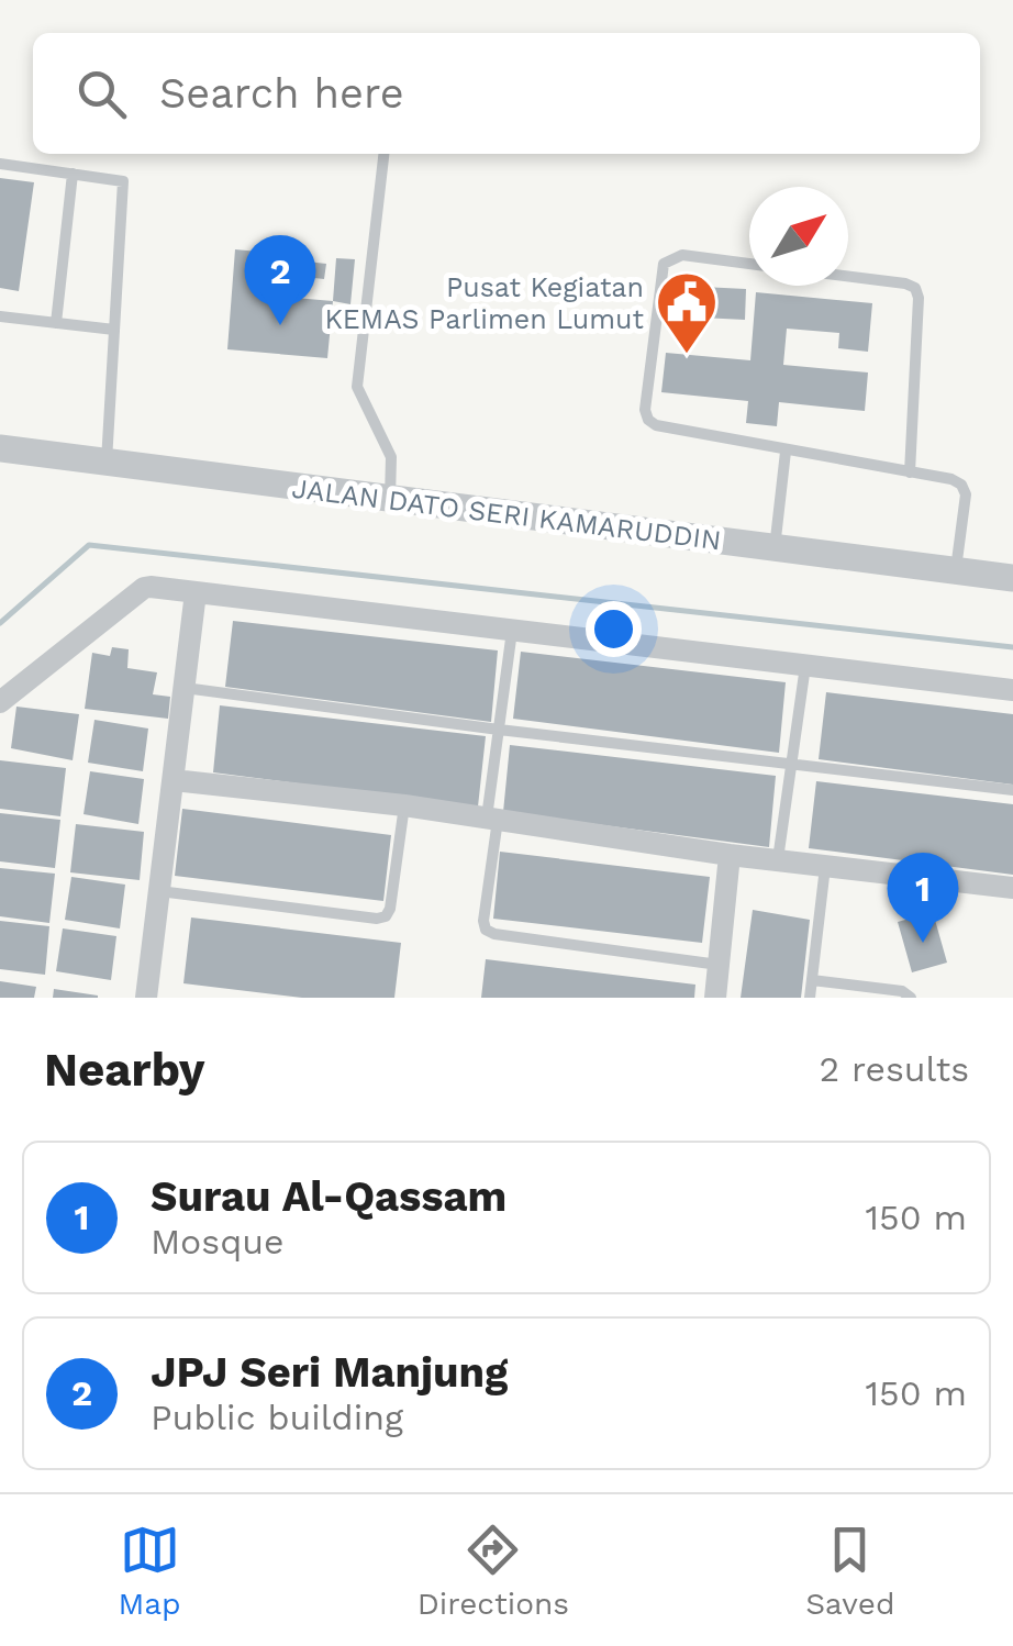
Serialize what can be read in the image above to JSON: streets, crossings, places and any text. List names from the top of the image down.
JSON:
{
  "streets": {
    "street": ["JALAN DATO SERI KAMARUDDIN"]
  },
  "places": {
    "public building": ["Pusat Kegiatan KEMAS Parlimen Lumut"]
  },
  "north": "top right",
  "page": {
    "search": "Search here",
    "pins": ["2", "1"],
    "heading": ["Nearby", "2 results"],
    "list": [
      {
        "mark": "1",
        "name": "Surau Al-Qassam",
        "note": "Mosque",
        "value": "150 m"
      },
      {
        "mark": "2",
        "name": "JPJ Seri Manjung",
        "note": "Public building",
        "value": "150 m"
      }
    ],
    "nav": ["Map", "Directions", "Saved"]
  }
}
